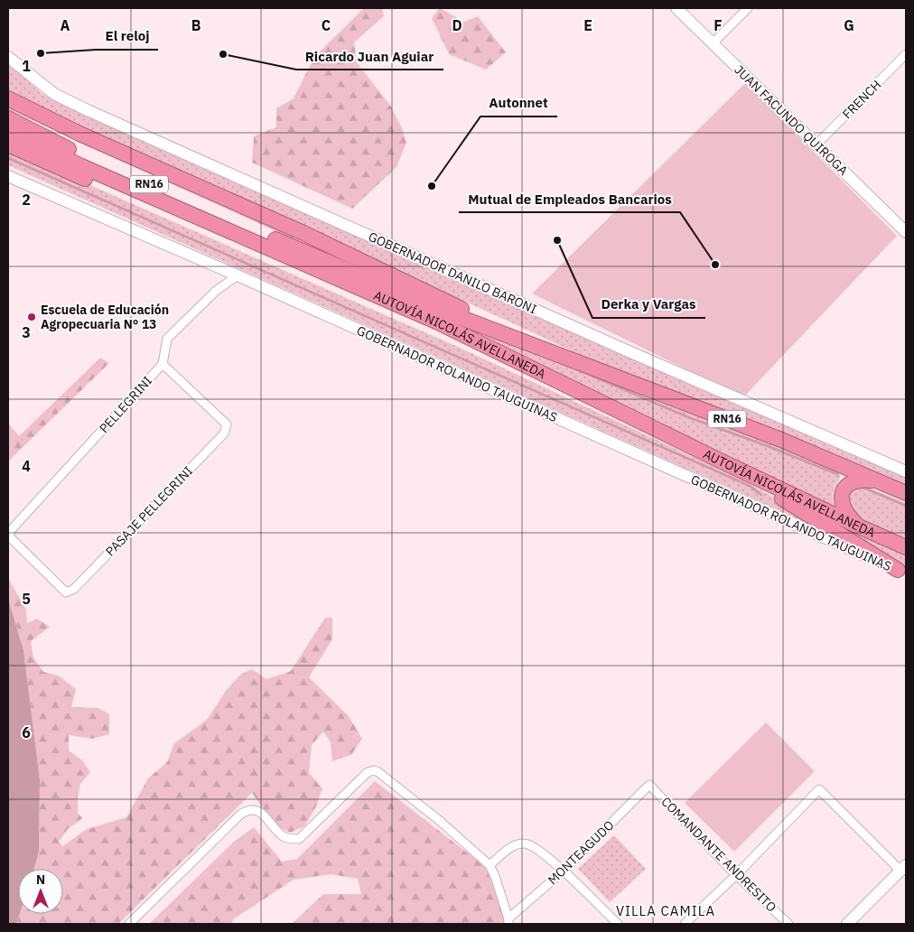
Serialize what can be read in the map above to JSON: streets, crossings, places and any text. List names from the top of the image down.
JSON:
{
  "streets": {
    "highway": ["RN16", "AUTOVÍA NICOLÁS AVELLANEDA"],
    "street": [
      "FRENCH",
      "JUAN FACUNDO QUIROGA",
      "GOBERNADOR DANILO BARONI",
      "GOBERNADOR ROLANDO TAUGUINAS",
      "PELLEGRINI",
      "PASAJE PELLEGRINI",
      "MONTEAGUDO",
      "COMANDANTE ANDRESITO"
    ]
  },
  "crossings": [
    ["FRENCH", "JUAN FACUNDO QUIROGA"],
    ["PELLEGRINI", "PASAJE PELLEGRINI"],
    ["MONTEAGUDO", "COMANDANTE ANDRESITO"]
  ],
  "districts": ["VILLA CAMILA"],
  "places": [
    "El reloj",
    "Ricardo Juan Aguiar",
    "Autonnet",
    "Derka y Vargas",
    "Mutual de Empleados Bancarios",
    "Escuela de Educación Agropecuaria N° 13"
  ],
  "north": "top",
  "grid": {
    "columns": [
      "A",
      "B",
      "C",
      "D",
      "E",
      "F",
      "G"
    ],
    "rows": [
      "1",
      "2",
      "3",
      "4",
      "5",
      "6"
    ]
  }
}
